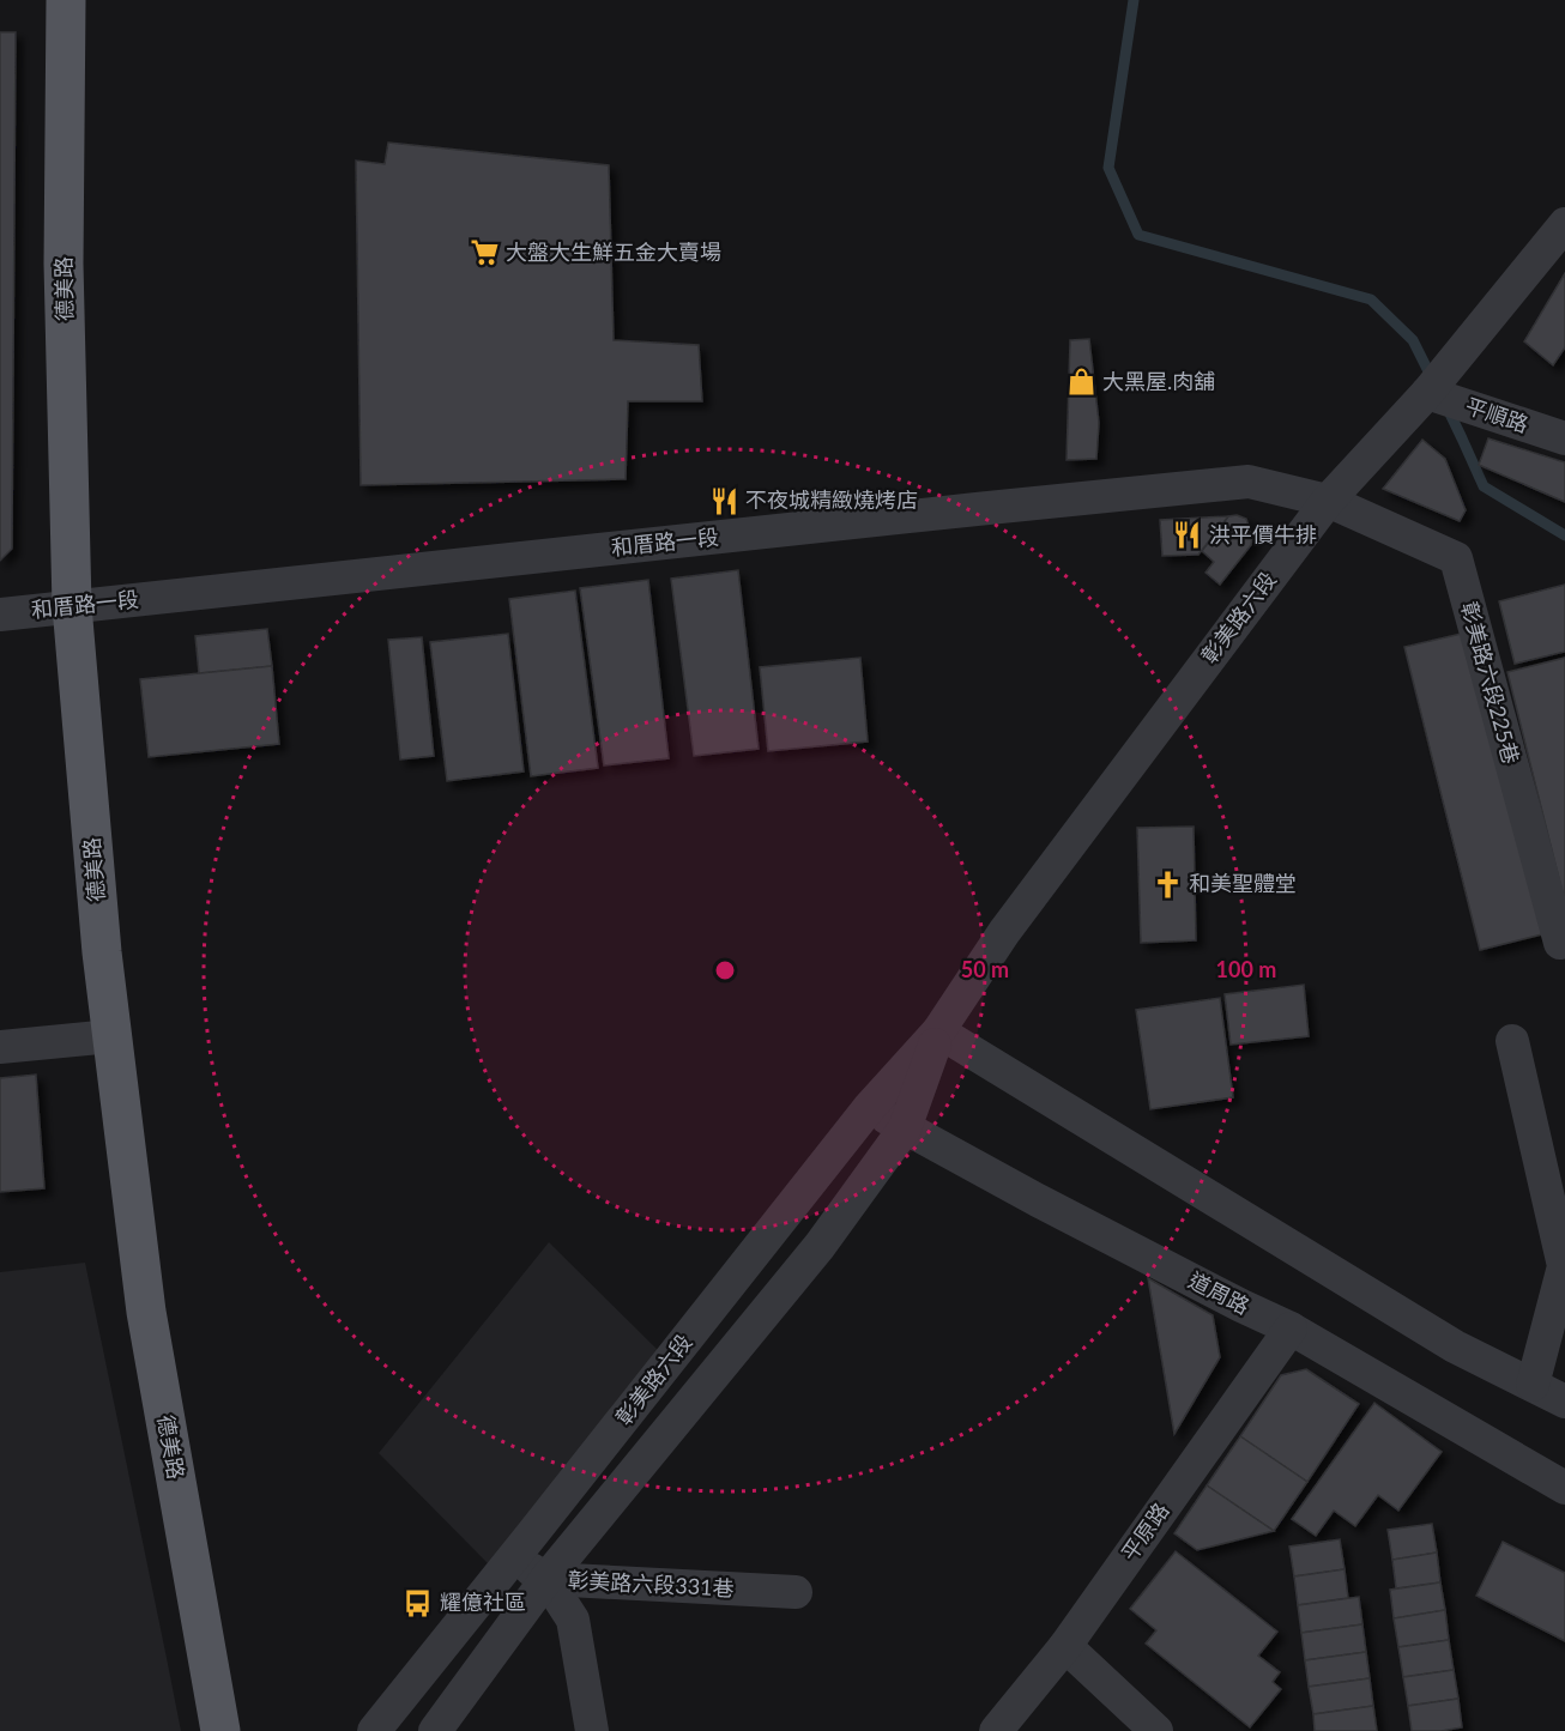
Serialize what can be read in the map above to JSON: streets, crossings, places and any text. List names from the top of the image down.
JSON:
{
  "streets": {
    "main road": ["德美路"],
    "street": [
      "平順路",
      "和厝路一段",
      "彰美路六段",
      "彰美路六段225巷",
      "道周路",
      "平原路",
      "彰美路六段331巷"
    ]
  },
  "crossings": [
    ["德美路", "和厝路一段"],
    ["平順路", "彰美路六段"],
    ["和厝路一段", "彰美路六段"],
    ["和厝路一段", "彰美路六段225巷"],
    ["彰美路六段", "彰美路六段225巷"],
    ["彰美路六段", "道周路"],
    ["彰美路六段", "彰美路六段331巷"],
    ["道周路", "平原路"]
  ],
  "places": {
    "supermarket": ["大盤大生鮮五金大賣場"],
    "shop": ["大黑屋.肉舖"],
    "restaurant": ["不夜城精緻燒烤店", "洪平價牛排"],
    "church": ["和美聖體堂"],
    "bus stop": ["耀億社區"]
  },
  "rings": ["50 m", "100 m"]
}
